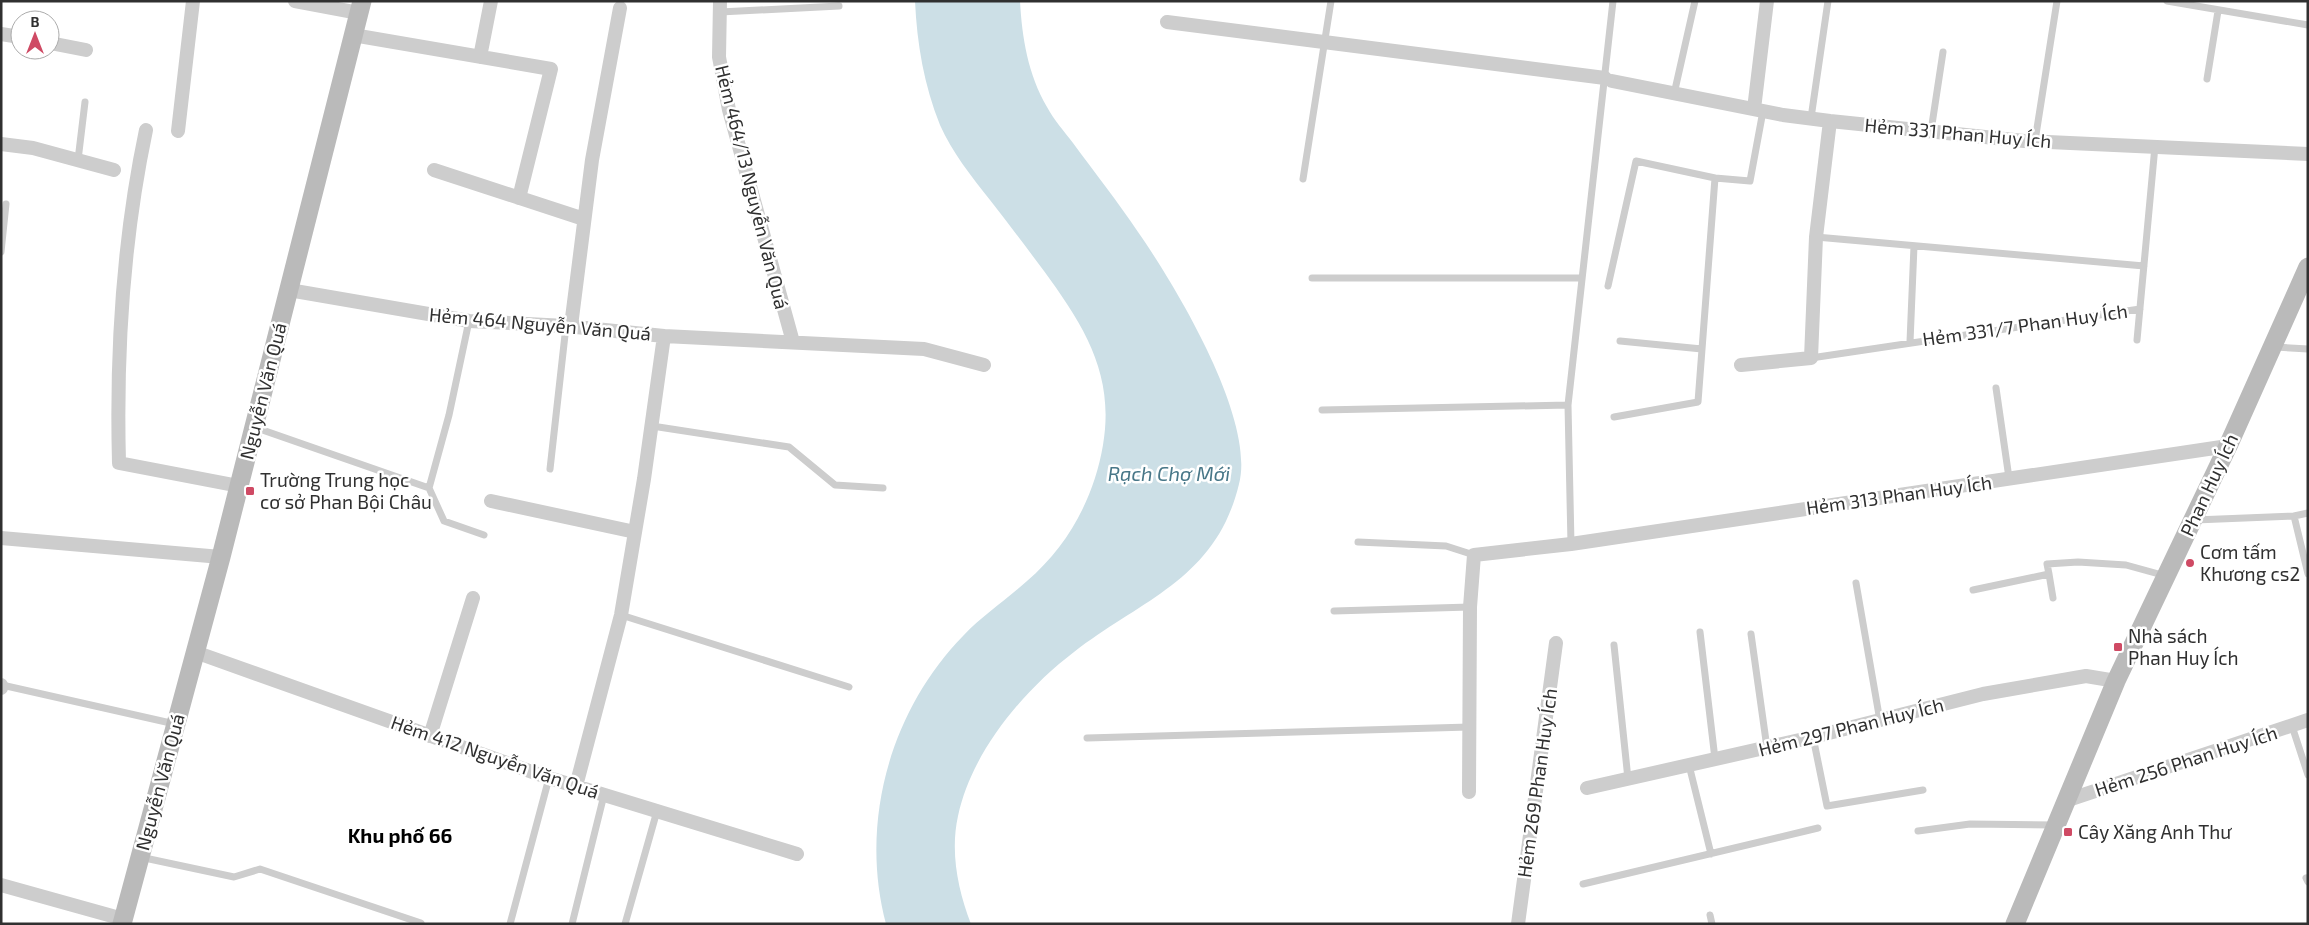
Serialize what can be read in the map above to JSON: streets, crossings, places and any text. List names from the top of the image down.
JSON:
{
  "streets": {
    "main road": ["Nguyễn Văn Quá", "Phan Huy Ích"],
    "street": [
      "Hẻm 331 Phan Huy Ích",
      "Hẻm 464/13 Nguyễn Văn Quá",
      "Hẻm 464 Nguyễn Văn Quá",
      "Hẻm 313 Phan Huy Ích",
      "Hẻm 297 Phan Huy Ích",
      "Hẻm 412 Nguyễn Văn Quá",
      "Hẻm 256 Phan Huy Ích",
      "Hẻm 269 Phan Huy Ích"
    ],
    "lane": ["Hẻm 331/7 Phan Huy Ích"]
  },
  "crossings": [
    ["Hẻm 331 Phan Huy Ích", "Hẻm 331/7 Phan Huy Ích"],
    ["Hẻm 464/13 Nguyễn Văn Quá", "Hẻm 464 Nguyễn Văn Quá"],
    ["Hẻm 464 Nguyễn Văn Quá", "Nguyễn Văn Quá"],
    ["Nguyễn Văn Quá", "Hẻm 412 Nguyễn Văn Quá"],
    ["Phan Huy Ích", "Hẻm 313 Phan Huy Ích"],
    ["Phan Huy Ích", "Hẻm 297 Phan Huy Ích"],
    ["Phan Huy Ích", "Hẻm 256 Phan Huy Ích"]
  ],
  "districts": ["Khu phố 66"],
  "water": ["Rạch Chợ Mới"],
  "places": {
    "transit": ["Trường Trung học cơ sở Phan Bội Châu", "Nhà sách Phan Huy Ích", "Cây Xăng Anh Thư"],
    "other": ["Cơm tấm Khương cs2"]
  },
  "north": "top"
}
